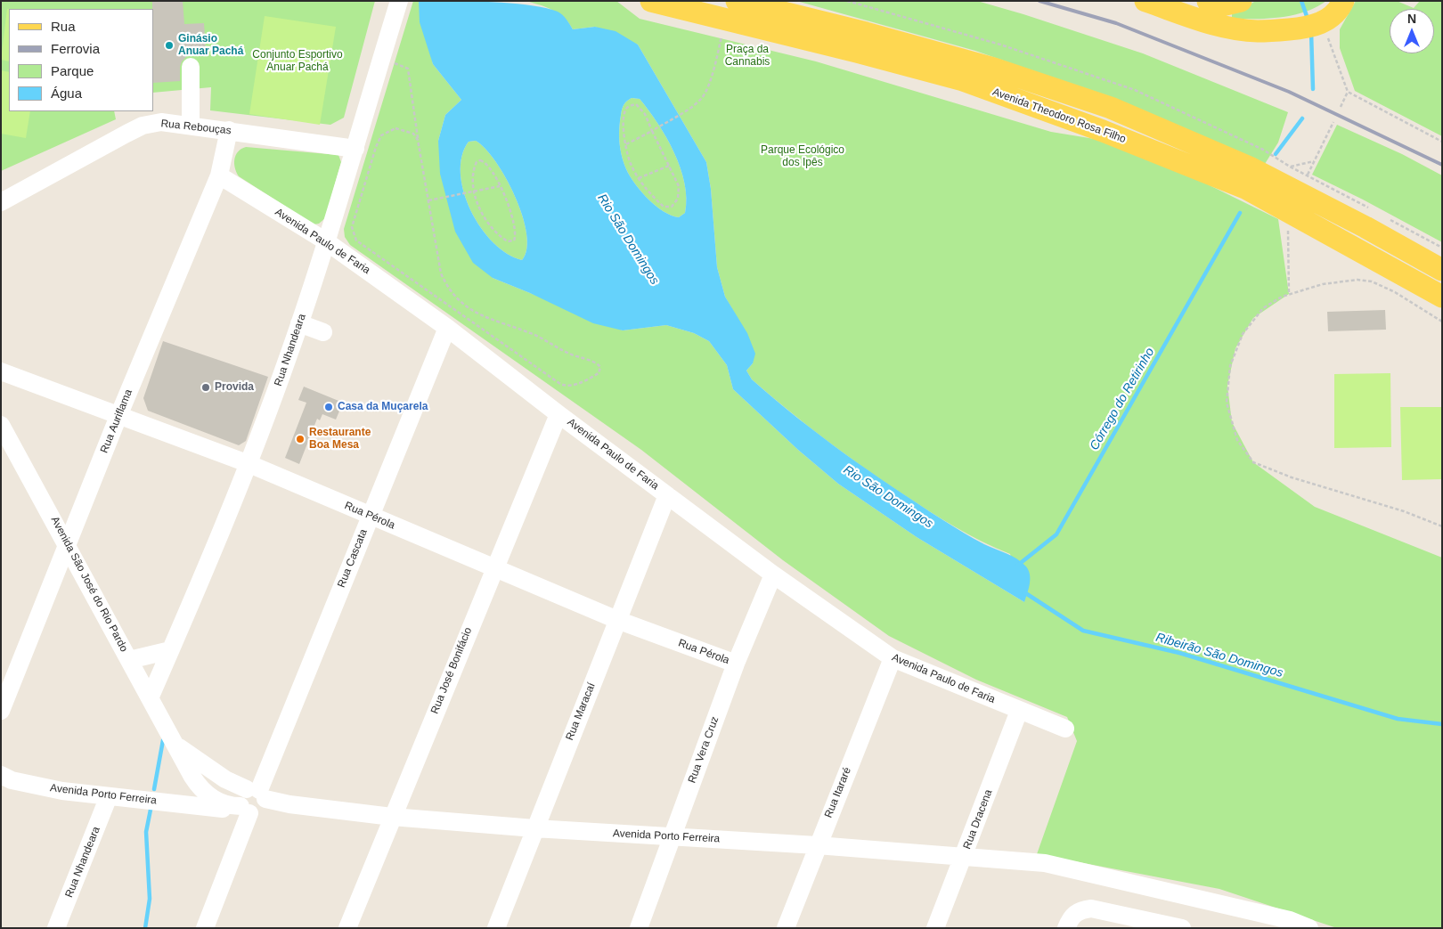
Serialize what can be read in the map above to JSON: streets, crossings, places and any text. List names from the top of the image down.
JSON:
{
  "streets": {
    "main road": ["Avenida Theodoro Rosa Filho"],
    "street": [
      "Rua Rebouças",
      "Avenida Paulo de Faria",
      "Rua Nhandeara",
      "Rua Auriflama",
      "Rua Pérola",
      "Rua Cascata",
      "Avenida São José do Rio Pardo",
      "Rua José Bonifácio",
      "Rua Maracaí",
      "Rua Vera Cruz",
      "Rua Itararé",
      "Avenida Porto Ferreira",
      "Rua Dracena"
    ]
  },
  "crossings": [
    ["Rua Rebouças", "Rua Nhandeara"],
    ["Rua Rebouças", "Rua Auriflama"],
    ["Avenida Paulo de Faria", "Rua Nhandeara"],
    ["Avenida Paulo de Faria", "Rua Auriflama"],
    ["Avenida Paulo de Faria", "Rua Cascata"],
    ["Avenida Paulo de Faria", "Rua José Bonifácio"],
    ["Avenida Paulo de Faria", "Rua Maracaí"],
    ["Avenida Paulo de Faria", "Rua Vera Cruz"],
    ["Avenida Paulo de Faria", "Rua Itararé"],
    ["Avenida Paulo de Faria", "Rua Dracena"],
    ["Rua Nhandeara", "Rua Pérola"],
    ["Rua Nhandeara", "Avenida São José do Rio Pardo"],
    ["Rua Nhandeara", "Avenida Porto Ferreira"],
    ["Rua Auriflama", "Rua Pérola"],
    ["Rua Auriflama", "Avenida São José do Rio Pardo"],
    ["Rua Pérola", "Rua Cascata"],
    ["Rua Pérola", "Rua José Bonifácio"],
    ["Rua Pérola", "Rua Maracaí"],
    ["Rua Pérola", "Rua Vera Cruz"],
    ["Rua Cascata", "Avenida São José do Rio Pardo"],
    ["Rua Cascata", "Avenida Porto Ferreira"],
    ["Avenida São José do Rio Pardo", "Avenida Porto Ferreira"],
    ["Rua José Bonifácio", "Avenida Porto Ferreira"],
    ["Rua Maracaí", "Avenida Porto Ferreira"],
    ["Rua Vera Cruz", "Avenida Porto Ferreira"],
    ["Rua Itararé", "Avenida Porto Ferreira"],
    ["Avenida Porto Ferreira", "Rua Dracena"]
  ],
  "water": ["Rio São Domingos", "Córrego do Retirinho", "Ribeirão São Domingos"],
  "parks": ["Praça da Cannabis", "Conjunto Esportivo Anuar Pachá", "Parque Ecológico dos Ipês"],
  "places": [
    "Ginásio Anuar Pachá",
    "Provida",
    "Casa da Muçarela",
    "Restaurante Boa Mesa"
  ],
  "legend": [
    "Rua",
    "Ferrovia",
    "Parque",
    "Água"
  ],
  "north": "top"
}
